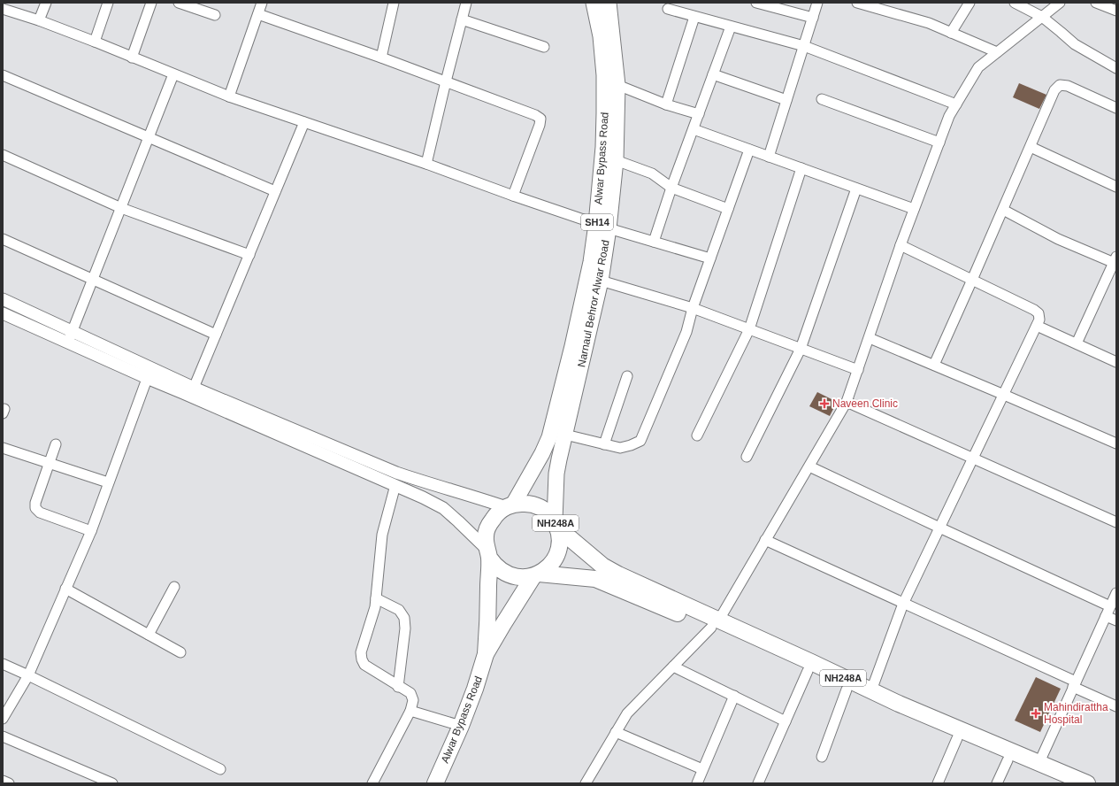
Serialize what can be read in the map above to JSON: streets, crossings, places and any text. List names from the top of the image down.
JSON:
{
  "streets": {
    "highway": ["Alwar Bypass Road", "NH248A"],
    "main road": ["SH14", "Narnaul Behror Alwar Road"]
  },
  "crossings": [
    ["Alwar Bypass Road", "SH14"],
    ["Alwar Bypass Road", "Narnaul Behror Alwar Road"],
    ["Alwar Bypass Road", "NH248A"],
    ["SH14", "Narnaul Behror Alwar Road"],
    ["SH14", "NH248A"]
  ],
  "places": {
    "health": ["Naveen Clinic", "Mahindirattha Hospital"]
  }
}
